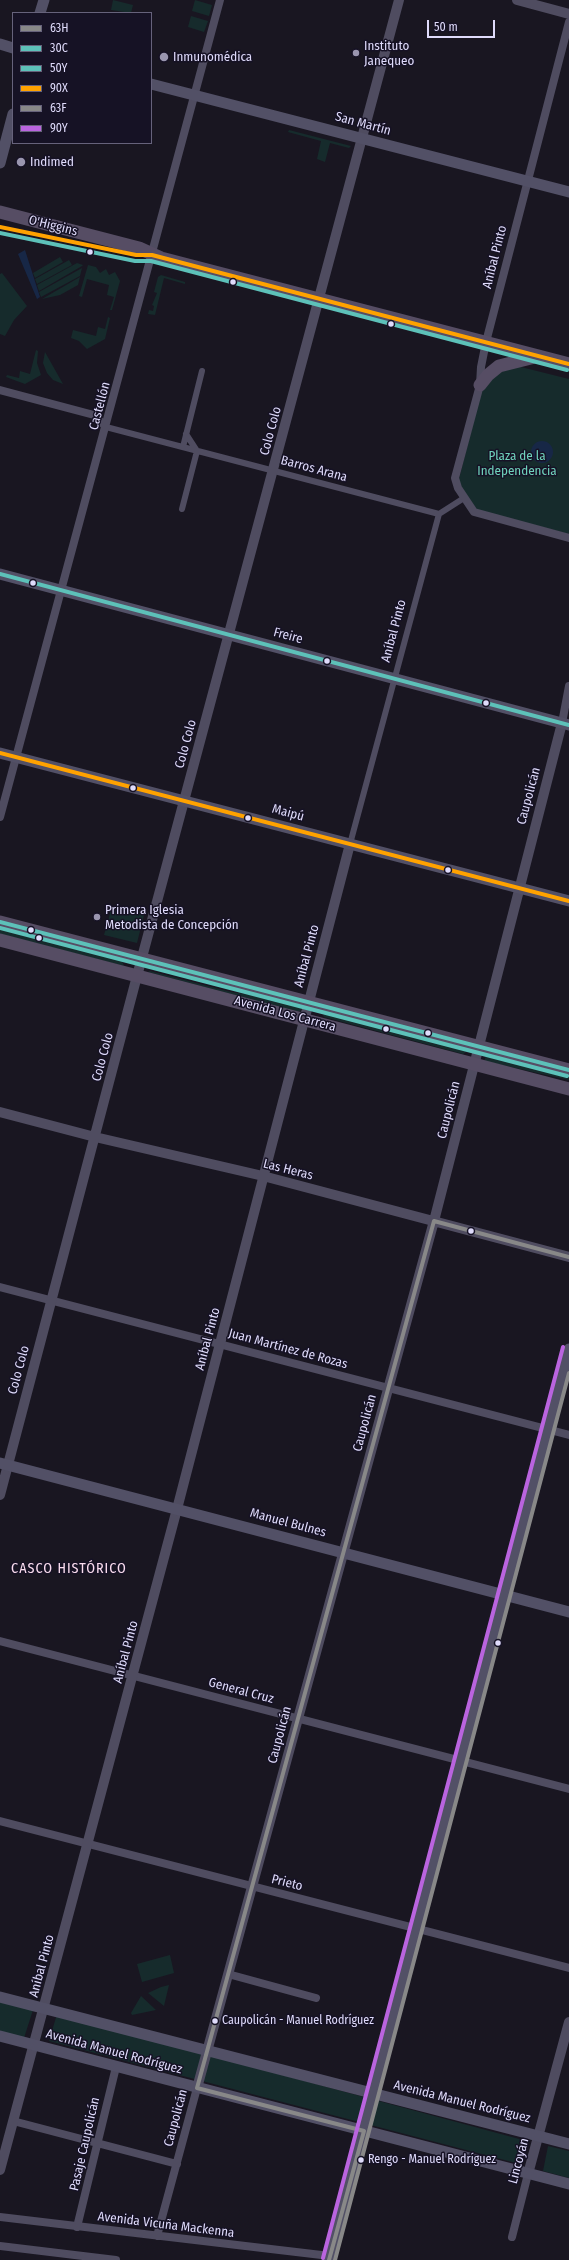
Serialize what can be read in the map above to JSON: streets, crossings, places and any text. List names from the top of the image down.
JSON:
{
  "streets": {
    "main road": [
      "San Martín",
      "O'Higgins",
      "Freire",
      "Maipú",
      "Avenida Los Carrera",
      "Manuel Bulnes",
      "Avenida Manuel Rodríguez"
    ],
    "street": [
      "Aníbal Pinto",
      "Castellón",
      "Colo Colo",
      "Barros Arana",
      "Caupolicán",
      "Las Heras",
      "Juan Martínez de Rozas",
      "General Cruz",
      "Prieto",
      "Pasaje Caupolicán",
      "Lincoyán",
      "Avenida Vicuña Mackenna"
    ]
  },
  "crossings": [
    ["San Martín", "Aníbal Pinto"],
    ["San Martín", "Castellón"],
    ["San Martín", "Colo Colo"],
    ["O'Higgins", "Aníbal Pinto"],
    ["O'Higgins", "Castellón"],
    ["O'Higgins", "Colo Colo"],
    ["Aníbal Pinto", "Barros Arana"],
    ["Aníbal Pinto", "Freire"],
    ["Aníbal Pinto", "Caupolicán"],
    ["Aníbal Pinto", "Maipú"],
    ["Aníbal Pinto", "Avenida Los Carrera"],
    ["Aníbal Pinto", "Las Heras"],
    ["Aníbal Pinto", "Juan Martínez de Rozas"],
    ["Aníbal Pinto", "Manuel Bulnes"],
    ["Aníbal Pinto", "General Cruz"],
    ["Aníbal Pinto", "Prieto"],
    ["Aníbal Pinto", "Avenida Manuel Rodríguez"],
    ["Castellón", "Barros Arana"],
    ["Castellón", "Freire"],
    ["Castellón", "Maipú"],
    ["Colo Colo", "Barros Arana"],
    ["Colo Colo", "Freire"],
    ["Colo Colo", "Maipú"],
    ["Colo Colo", "Avenida Los Carrera"],
    ["Colo Colo", "Las Heras"],
    ["Colo Colo", "Juan Martínez de Rozas"],
    ["Colo Colo", "Manuel Bulnes"],
    ["Freire", "Caupolicán"],
    ["Caupolicán", "Maipú"],
    ["Caupolicán", "Avenida Los Carrera"],
    ["Caupolicán", "Las Heras"],
    ["Caupolicán", "Juan Martínez de Rozas"],
    ["Caupolicán", "Manuel Bulnes"],
    ["Caupolicán", "General Cruz"],
    ["Caupolicán", "Prieto"],
    ["Caupolicán", "Avenida Manuel Rodríguez"],
    ["Caupolicán", "Pasaje Caupolicán"],
    ["Caupolicán", "Avenida Vicuña Mackenna"],
    ["Avenida Manuel Rodríguez", "Pasaje Caupolicán"],
    ["Avenida Manuel Rodríguez", "Lincoyán"],
    ["Pasaje Caupolicán", "Avenida Vicuña Mackenna"]
  ],
  "districts": ["CASCO HISTÓRICO"],
  "parks": ["Plaza de la Independencia"],
  "places": [
    "Instituto Janequeo",
    "Inmunomédica",
    "Indimed",
    "Primera Iglesia Metodista de Concepción",
    "Caupolicán - Manuel Rodríguez",
    "Rengo - Manuel Rodríguez"
  ],
  "lines": [
    "transit line 90X",
    "transit line 50Y",
    "transit line 30C",
    "transit line 63H",
    "transit line 90Y",
    "transit line 63F"
  ],
  "legend": [
    "63H",
    "30C",
    "50Y",
    "90X",
    "63F",
    "90Y"
  ],
  "scale_bar": "50 m"
}
